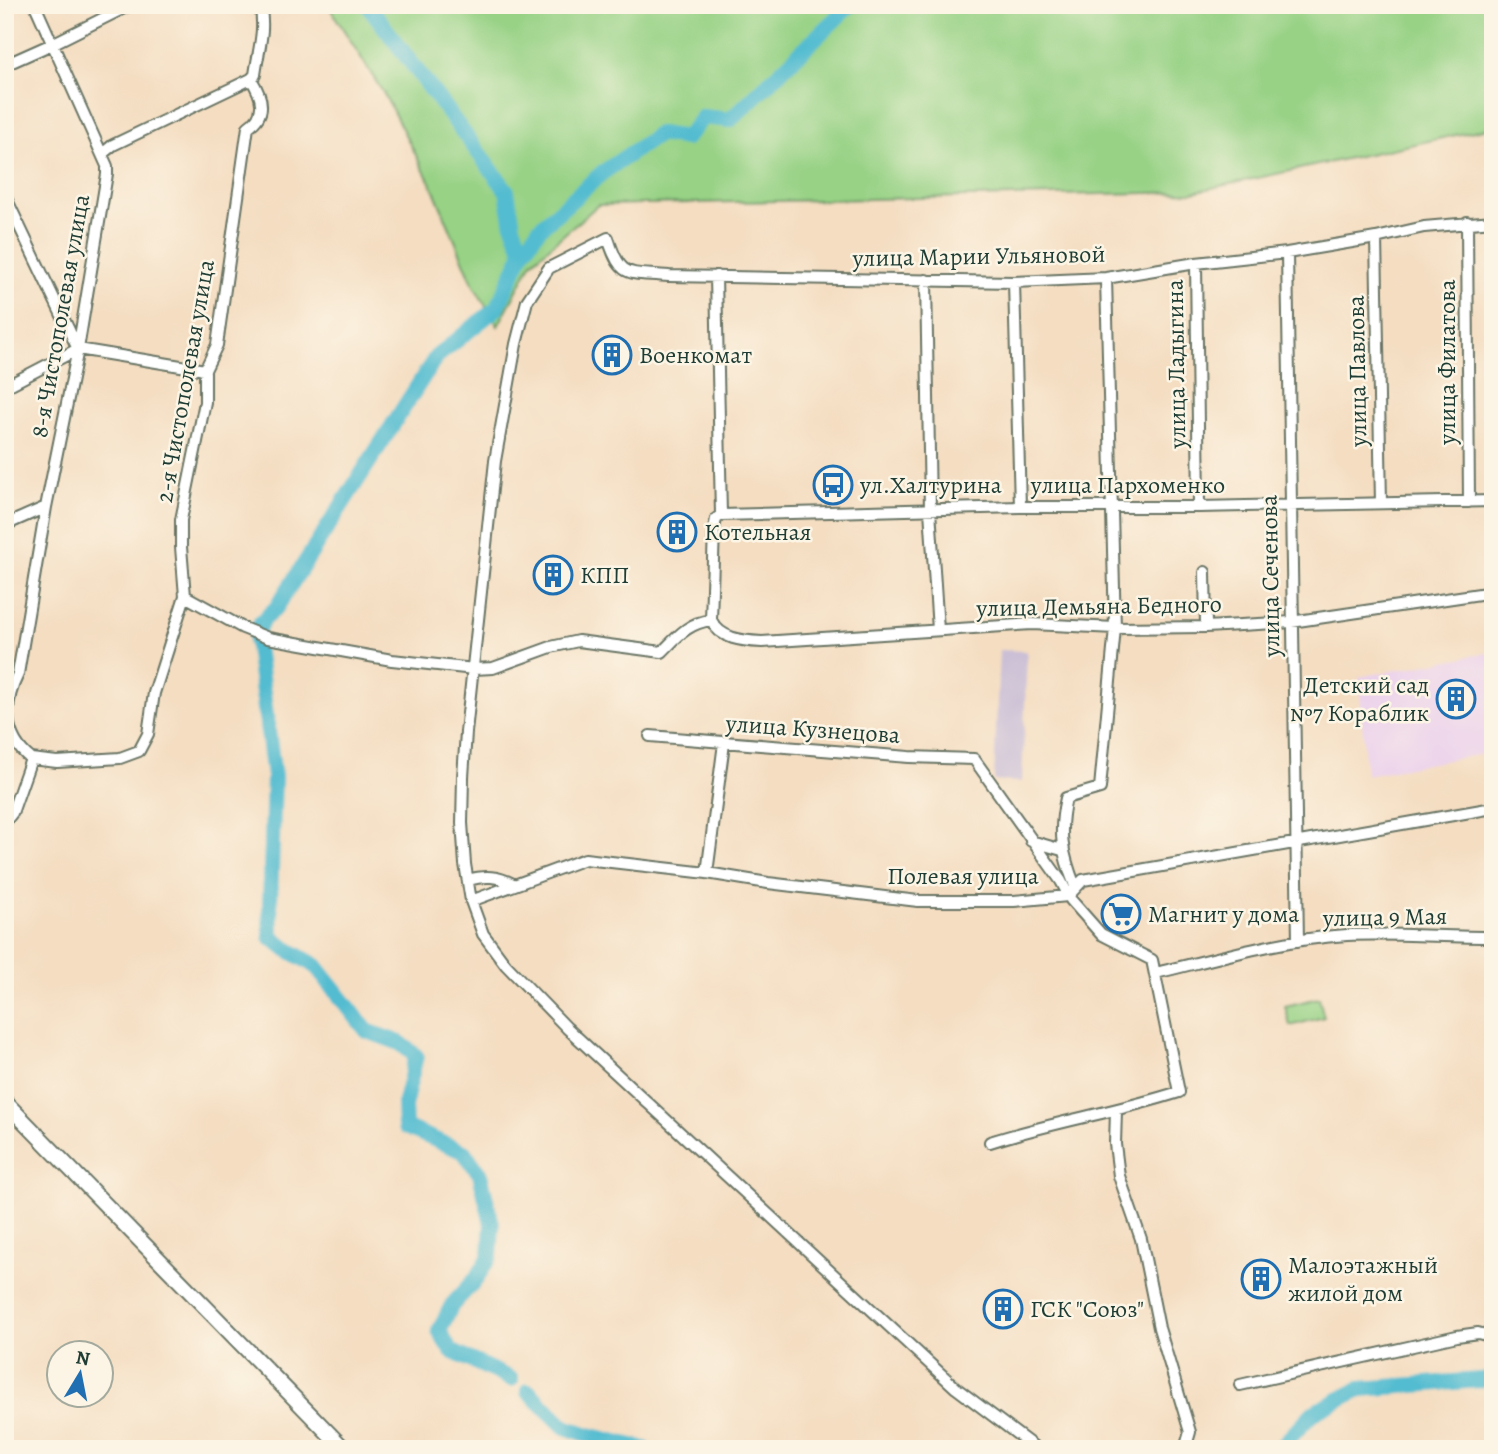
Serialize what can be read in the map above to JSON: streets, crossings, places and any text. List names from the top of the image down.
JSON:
{
  "streets": {
    "street": [
      "улица Марии Ульяновой",
      "8-я Чистополевая улица",
      "улица Филатова",
      "улица Ладыгина",
      "улица Павлова",
      "2-я Чистополевая улица",
      "улица Пархоменко",
      "улица Сеченова",
      "улица Демьяна Бедного",
      "улица Кузнецова",
      "Полевая улица",
      "улица 9 Мая"
    ]
  },
  "crossings": [
    ["улица Марии Ульяновой", "улица Филатова"],
    ["улица Марии Ульяновой", "улица Ладыгина"],
    ["улица Марии Ульяновой", "улица Павлова"],
    ["улица Марии Ульяновой", "улица Сеченова"],
    ["8-я Чистополевая улица", "2-я Чистополевая улица"],
    ["улица Филатова", "улица Пархоменко"],
    ["улица Ладыгина", "улица Пархоменко"],
    ["улица Павлова", "улица Пархоменко"],
    ["улица Пархоменко", "улица Сеченова"],
    ["улица Сеченова", "улица Демьяна Бедного"],
    ["улица Сеченова", "Полевая улица"],
    ["улица Сеченова", "улица 9 Мая"]
  ],
  "places": {
    "building": [
      "Военкомат",
      "Котельная",
      "КПП",
      "Детский сад №7 Кораблик",
      "Малоэтажный жилой дом",
      "ГСК \"Союз\""
    ],
    "bus stop": ["ул.Халтурина"],
    "supermarket": ["Магнит у дома"]
  },
  "north": "top"
}
